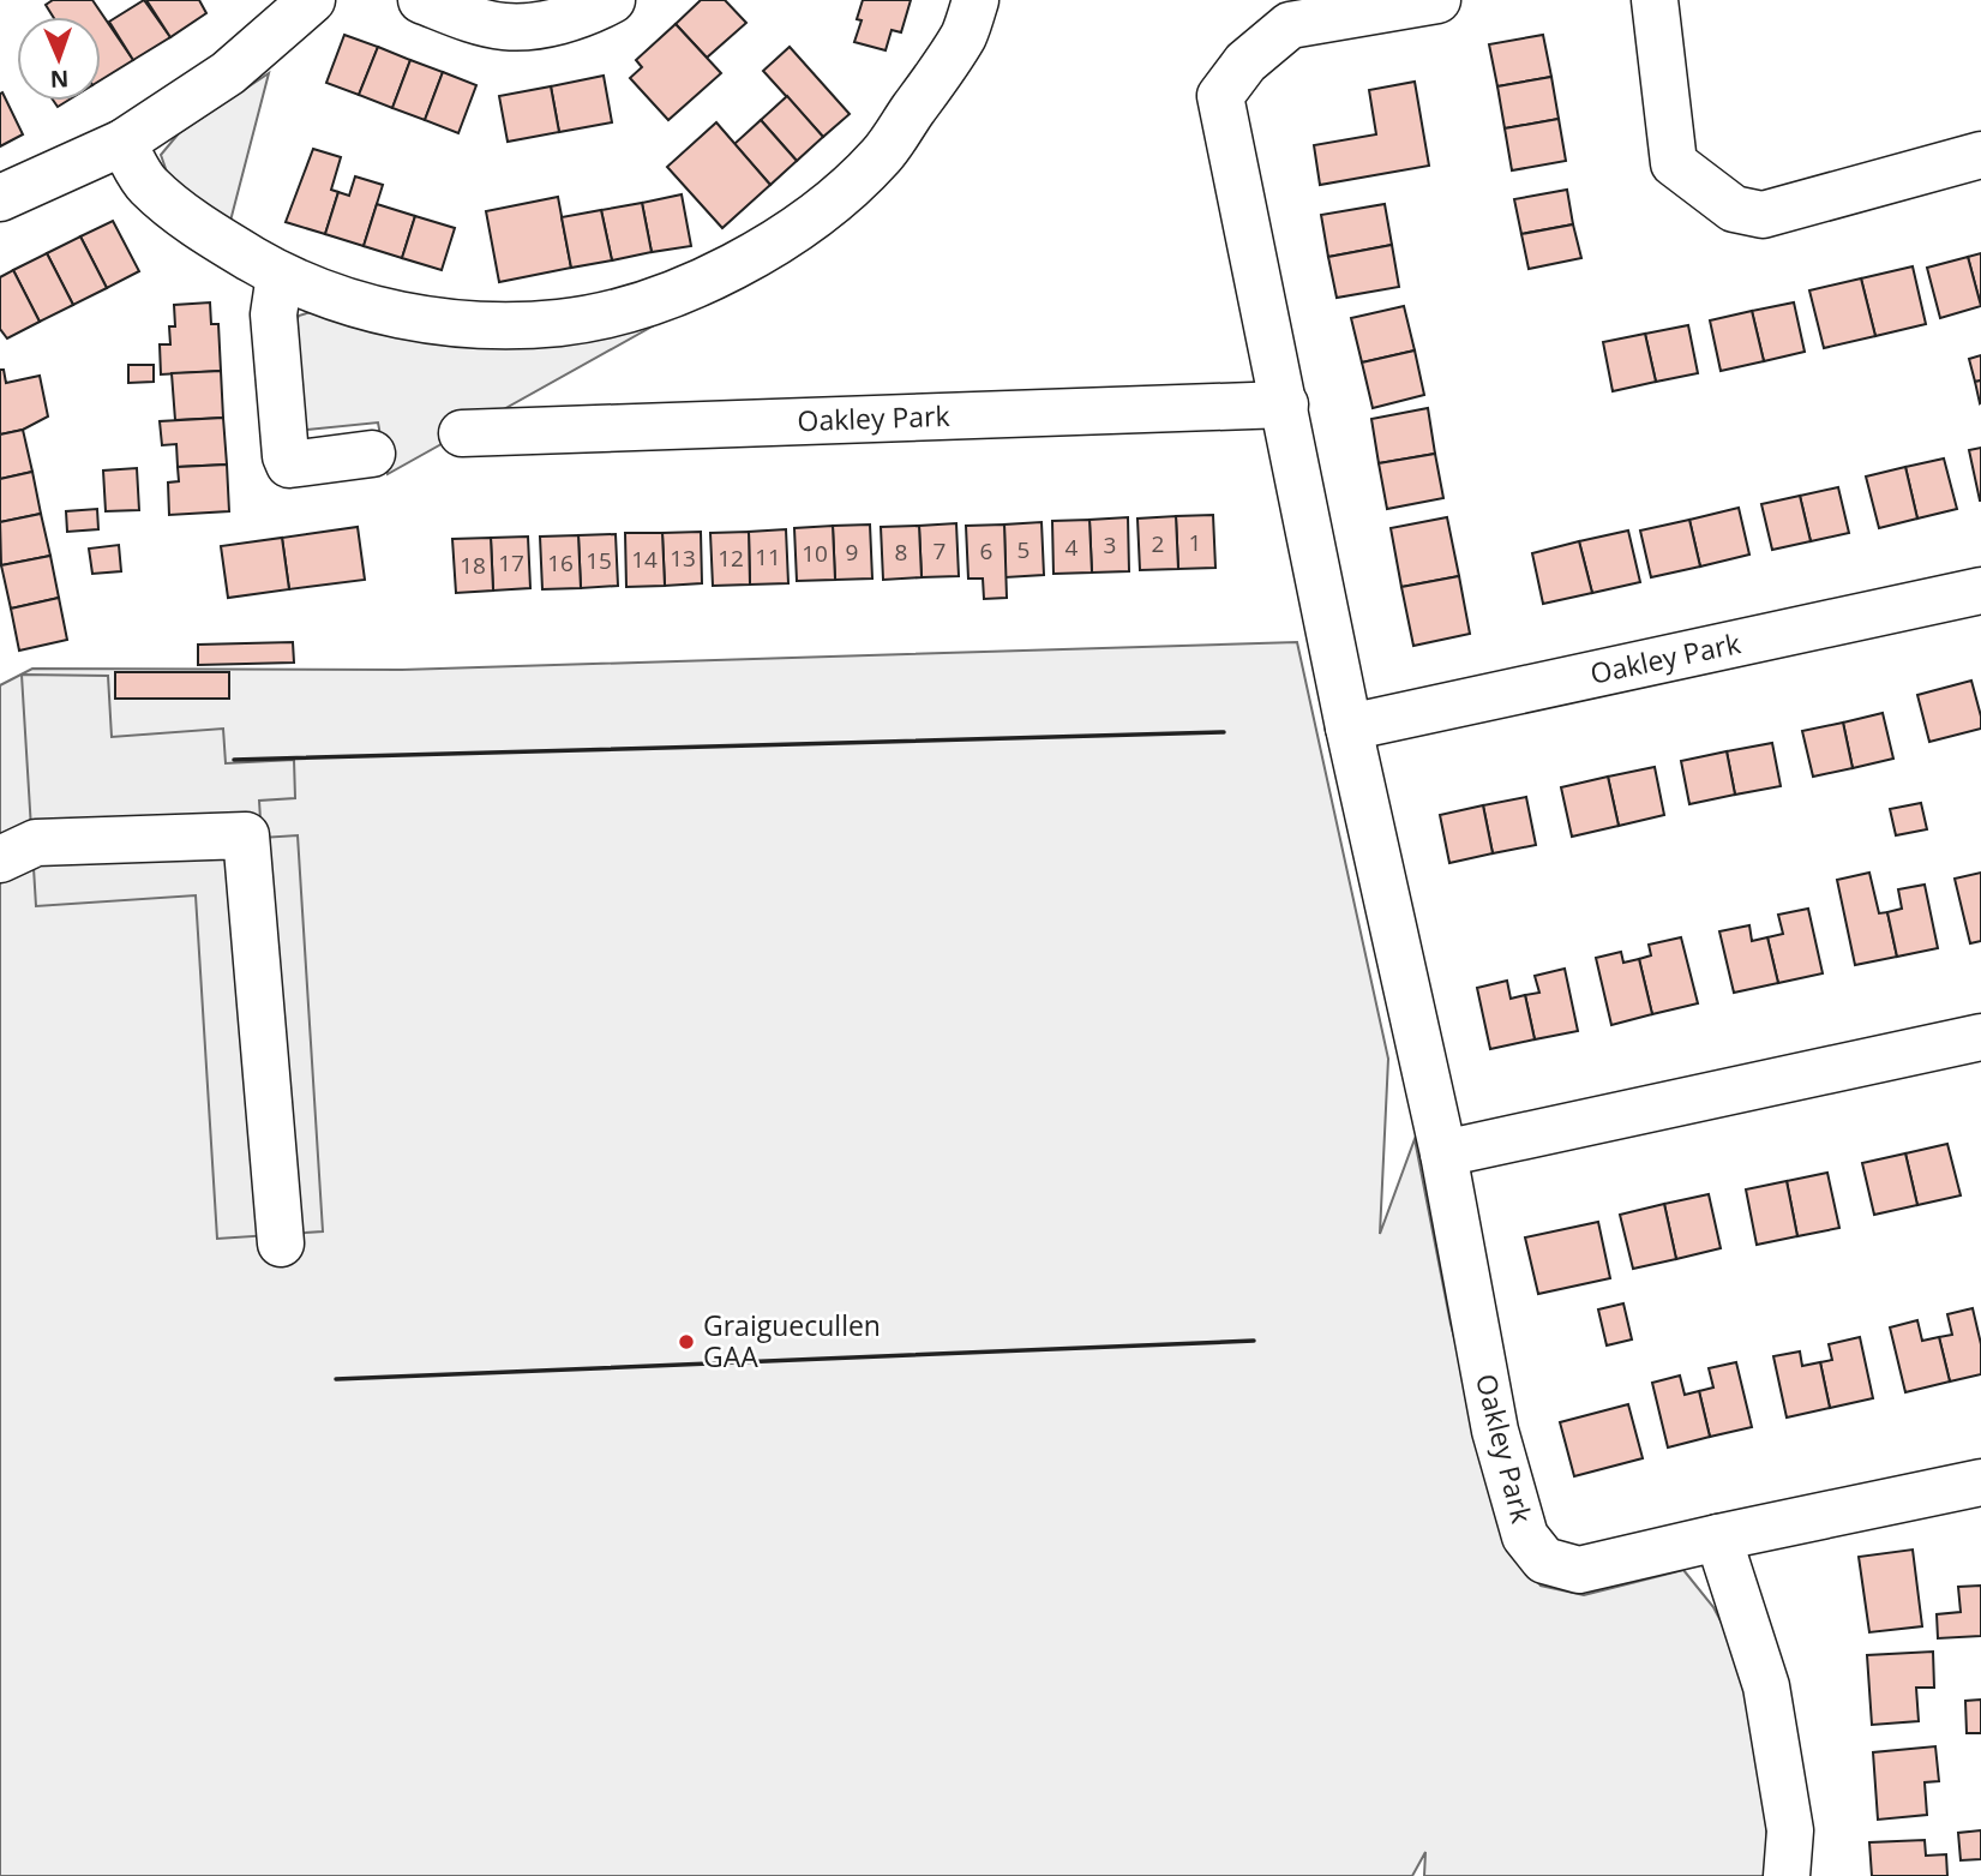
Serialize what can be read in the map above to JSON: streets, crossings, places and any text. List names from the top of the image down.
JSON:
{
  "streets": {
    "street": ["Oakley Park"]
  },
  "places": ["Graiguecullen GAA"],
  "house_numbers": [
    "1",
    "2",
    "3",
    "4",
    "5",
    "7",
    "6",
    "9",
    "8",
    "10",
    "11",
    "13",
    "12",
    "14",
    "15",
    "17",
    "16",
    "18"
  ],
  "north": "bottom"
}
